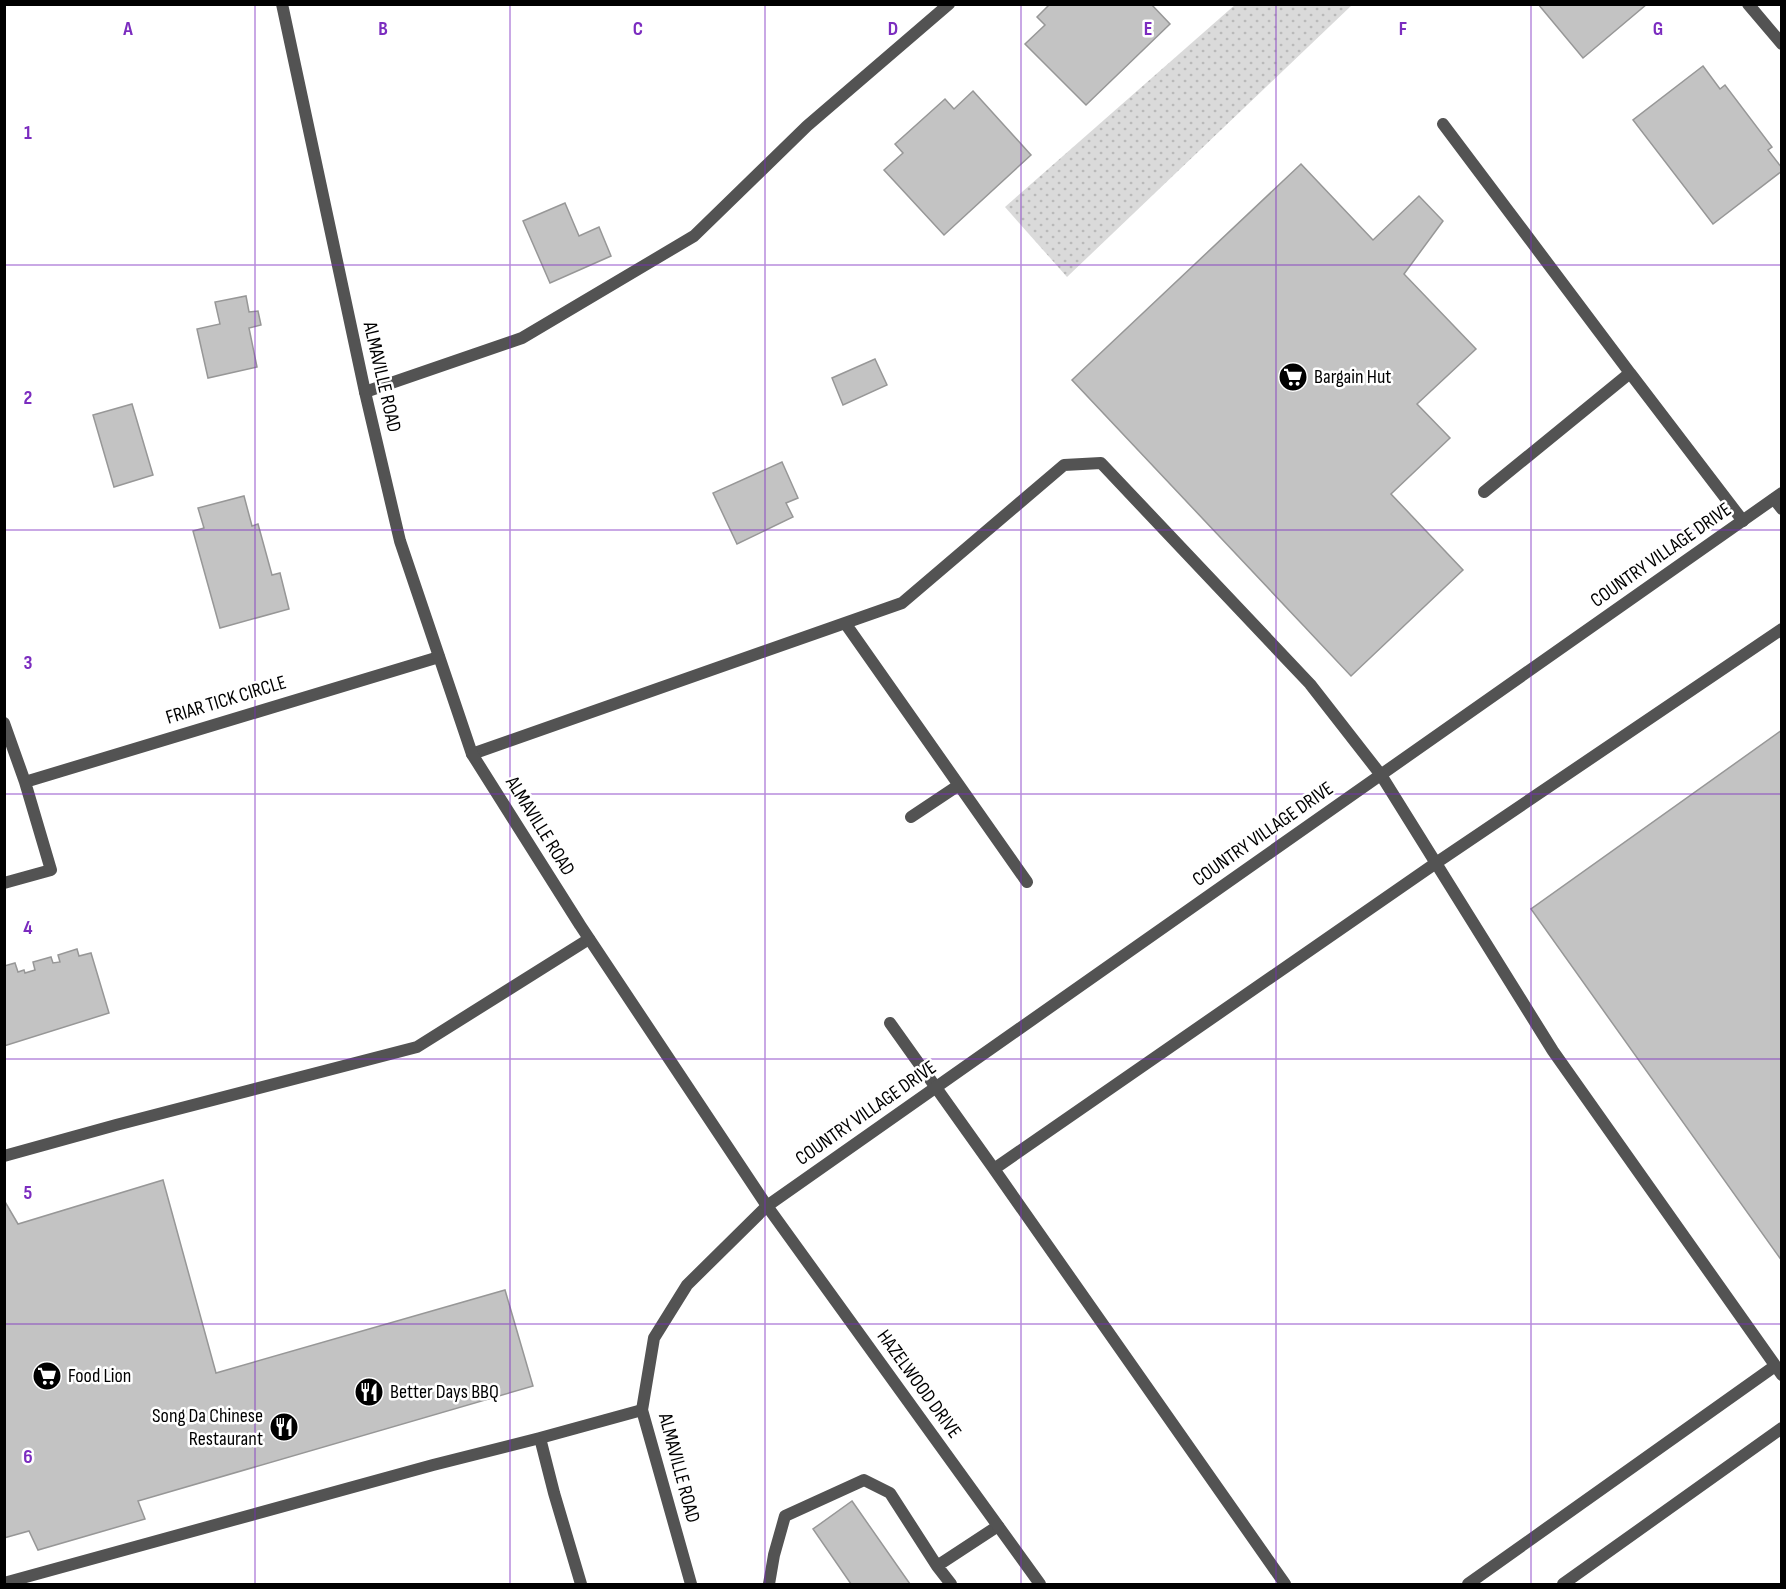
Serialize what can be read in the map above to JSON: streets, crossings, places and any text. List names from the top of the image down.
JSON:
{
  "streets": {
    "street": [
      "ALMAVILLE ROAD",
      "COUNTRY VILLAGE DRIVE",
      "FRIAR TICK CIRCLE",
      "HAZELWOOD DRIVE"
    ]
  },
  "crossings": [
    ["ALMAVILLE ROAD", "COUNTRY VILLAGE DRIVE"],
    ["ALMAVILLE ROAD", "FRIAR TICK CIRCLE"],
    ["ALMAVILLE ROAD", "HAZELWOOD DRIVE"],
    ["COUNTRY VILLAGE DRIVE", "HAZELWOOD DRIVE"]
  ],
  "places": {
    "supermarket": ["Bargain Hut", "Food Lion"],
    "restaurant": ["Better Days BBQ", "Song Da Chinese Restaurant"]
  },
  "grid": {
    "columns": [
      "A",
      "B",
      "C",
      "D",
      "E",
      "F",
      "G"
    ],
    "rows": [
      "1",
      "2",
      "3",
      "4",
      "5",
      "6"
    ]
  }
}
